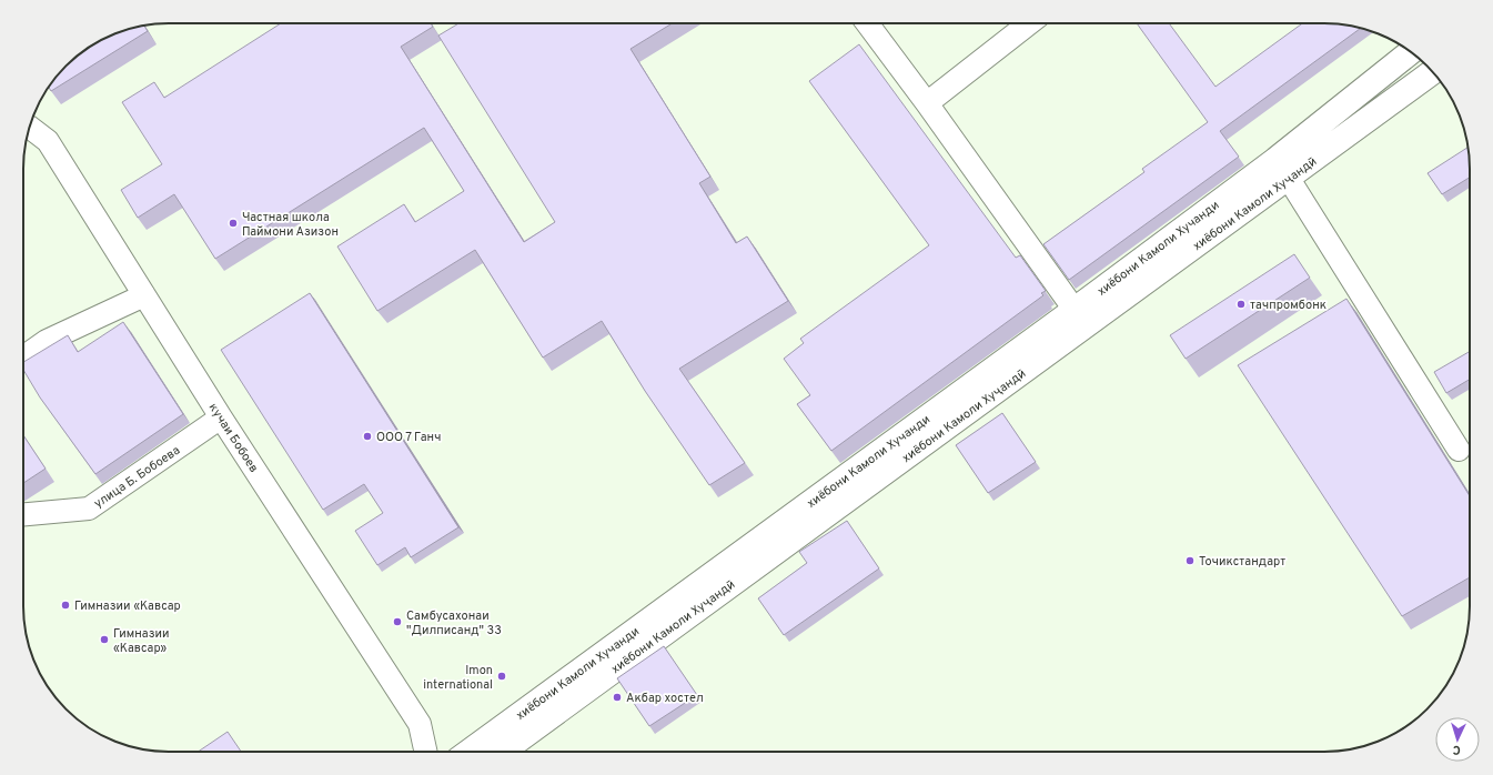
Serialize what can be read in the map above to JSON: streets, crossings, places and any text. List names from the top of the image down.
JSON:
{
  "streets": {
    "main road": ["хиёбони Камоли Хуҷандӣ", "хиёбони Камоли Хучанди"],
    "street": ["кучаи Бобоев", "улица Б. Бобоева"]
  },
  "crossings": [
    ["хиёбони Камоли Хуҷандӣ", "хиёбони Камоли Хучанди"],
    ["кучаи Бобоев", "улица Б. Бобоева"]
  ],
  "places": [
    "Частная школа Паймони Азизон",
    "тачпромбонк",
    "ООО 7 Ганч",
    "Точикстандарт",
    "Гимназии «Кавсар",
    "Самбусахонаи \"Дилписанд\" 33",
    "Гимназии «Кавсар»",
    "Imon international",
    "Акбар хостел"
  ],
  "north": "bottom"
}
